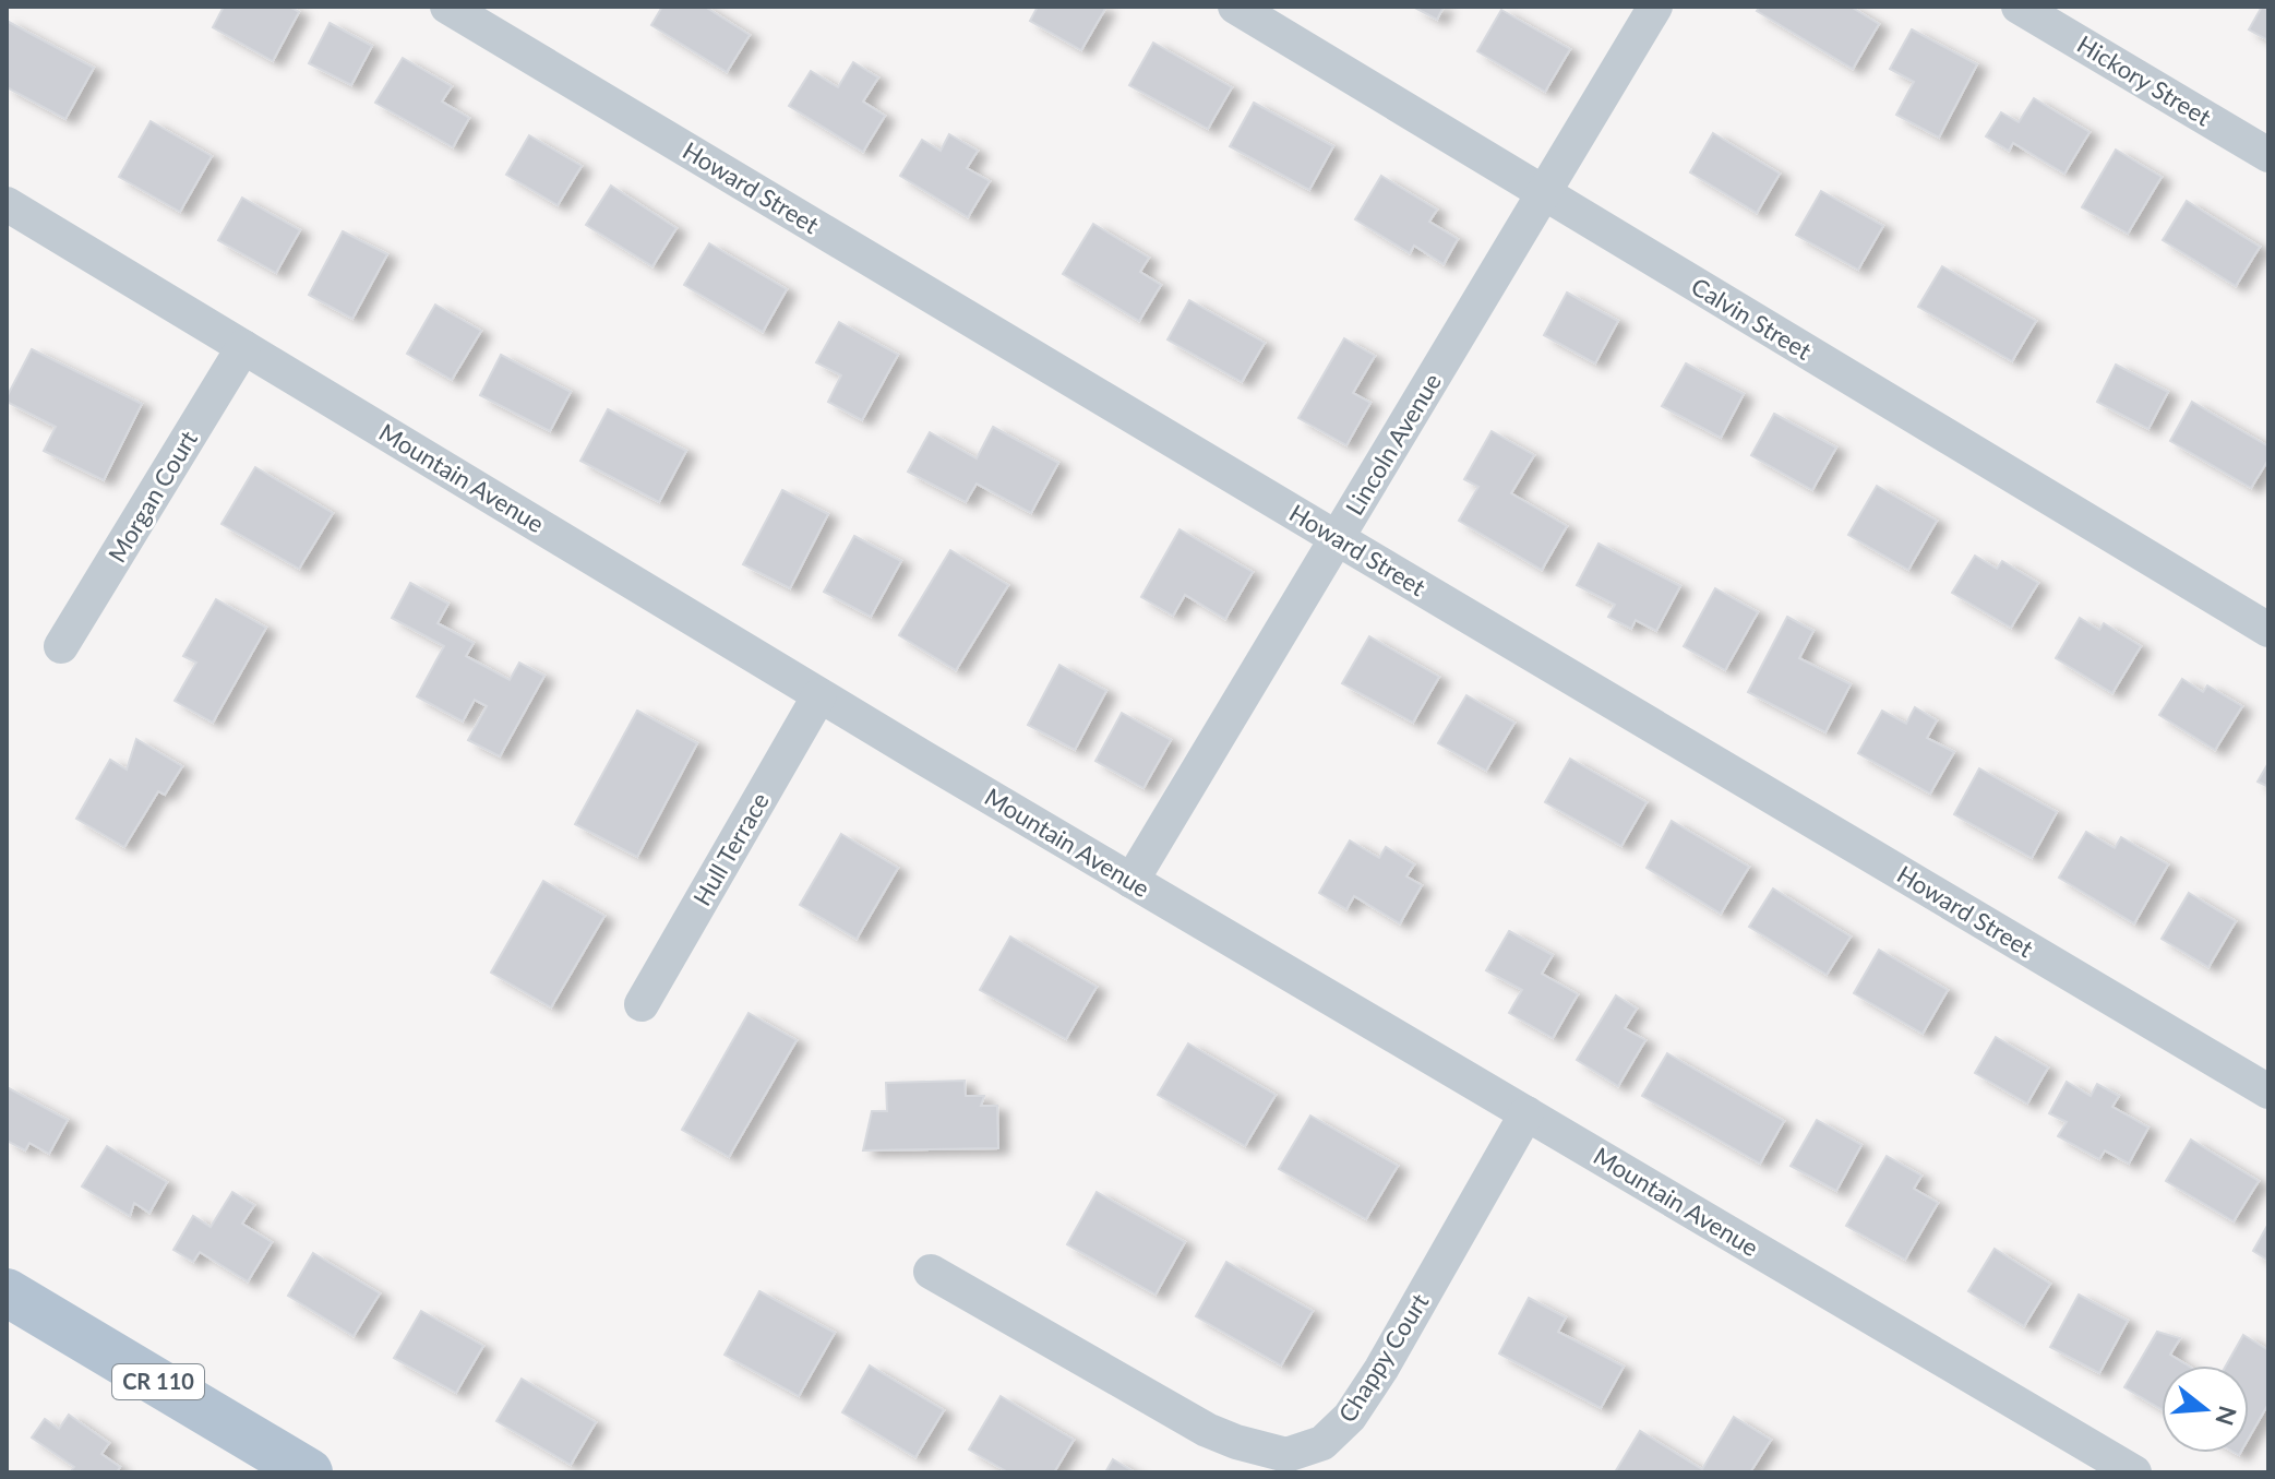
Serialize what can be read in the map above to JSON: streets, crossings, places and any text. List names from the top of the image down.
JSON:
{
  "streets": {
    "main road": ["CR 110"],
    "street": [
      "Hickory Street",
      "Howard Street",
      "Calvin Street",
      "Lincoln Avenue",
      "Mountain Avenue",
      "Morgan Court",
      "Hull Terrace",
      "Chappy Court"
    ]
  },
  "crossings": [
    ["Howard Street", "Lincoln Avenue"],
    ["Calvin Street", "Lincoln Avenue"],
    ["Lincoln Avenue", "Mountain Avenue"],
    ["Mountain Avenue", "Morgan Court"],
    ["Mountain Avenue", "Hull Terrace"],
    ["Mountain Avenue", "Chappy Court"]
  ],
  "north": "right"
}
